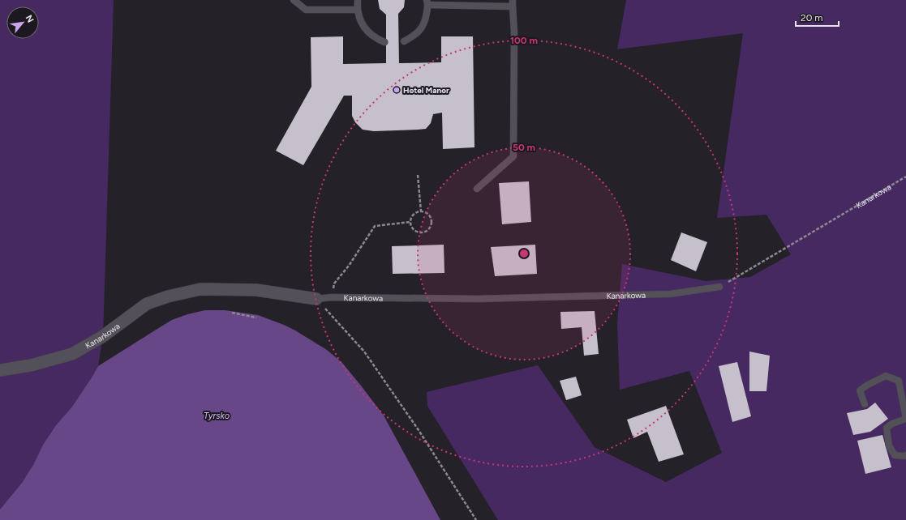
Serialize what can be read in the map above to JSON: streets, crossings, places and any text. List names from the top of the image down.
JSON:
{
  "streets": {
    "street": ["Kanarkowa"]
  },
  "water": ["Tyrsko"],
  "places": ["Hotel Manor"],
  "scale_bar": "20 m",
  "north": "top right",
  "rings": ["100 m", "50 m"]
}
